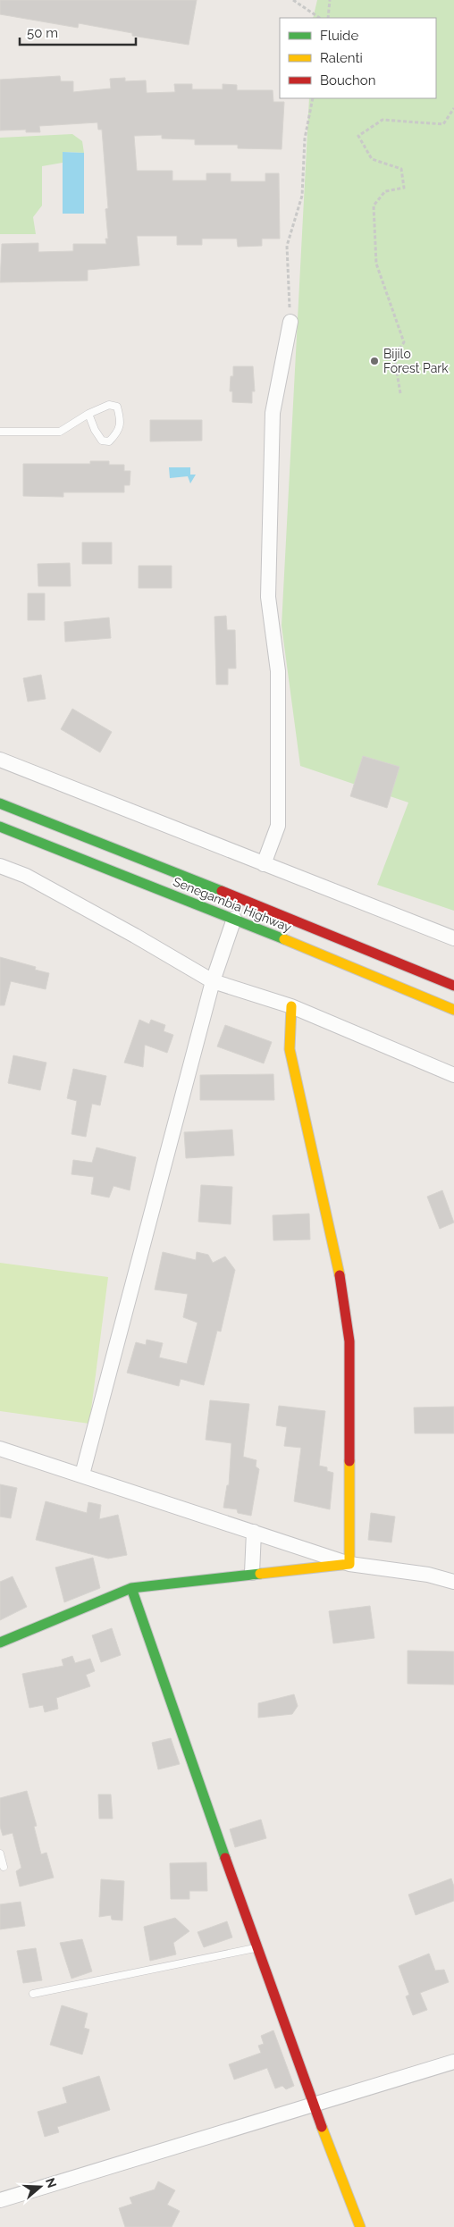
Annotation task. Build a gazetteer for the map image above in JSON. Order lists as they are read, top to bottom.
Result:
{
  "streets": {
    "street": ["Senegambia Highway"]
  },
  "places": ["Bijilo Forest Park"],
  "legend": ["Fluide", "Ralenti", "Bouchon"],
  "scale_bar": "50 m",
  "north": "right"
}
